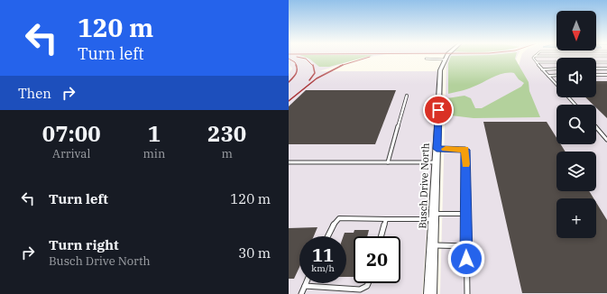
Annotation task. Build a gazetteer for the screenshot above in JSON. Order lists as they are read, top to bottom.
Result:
{
  "streets": {
    "street": ["Busch Drive North"]
  },
  "north": "bottom",
  "page": {
    "turn": ["120 m", "Turn left"],
    "map_buttons": "+",
    "then": "Then",
    "eta": [
      "07:00",
      "Arrival",
      "1",
      "min",
      "230",
      "m"
    ],
    "list": [
      {
        "name": "Turn left",
        "value": "120 m"
      },
      {
        "name": "Turn right",
        "note": "Busch Drive North",
        "value": "30 m"
      }
    ],
    "speed": "11 km/h",
    "limit": "20"
  }
}
